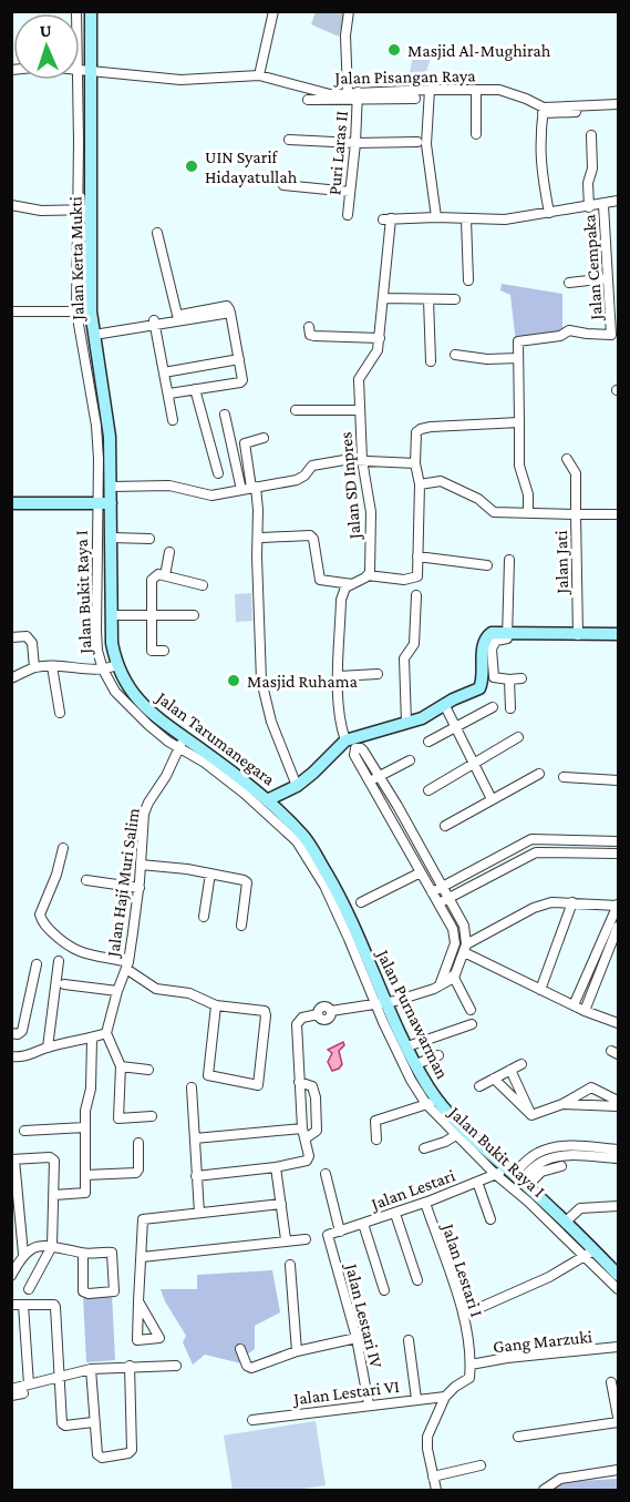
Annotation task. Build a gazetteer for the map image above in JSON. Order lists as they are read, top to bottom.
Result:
{
  "streets": {
    "street": [
      "Jalan Pisangan Raya",
      "Puri Laras II",
      "Jalan Kerta Mukti",
      "Jalan Cempaka",
      "Jalan SD Inpres",
      "Jalan Jati",
      "Jalan Bukit Raya I",
      "Jalan Tarumanegara",
      "Jalan Haji Muri Salim",
      "Jalan Purnawarman",
      "Jalan Lestari",
      "Jalan Lestari I",
      "Jalan Lestari IV",
      "Gang Marzuki",
      "Jalan Lestari VI"
    ]
  },
  "crossings": [
    ["Jalan Pisangan Raya", "Puri Laras II"],
    ["Jalan Pisangan Raya", "Jalan Kerta Mukti"],
    ["Jalan Pisangan Raya", "Jalan Bukit Raya I"],
    ["Jalan Kerta Mukti", "Jalan Bukit Raya I"],
    ["Jalan Kerta Mukti", "Jalan Tarumanegara"],
    ["Jalan Bukit Raya I", "Jalan Tarumanegara"],
    ["Jalan Bukit Raya I", "Jalan Purnawarman"],
    ["Jalan Bukit Raya I", "Jalan Lestari"],
    ["Jalan Tarumanegara", "Jalan Haji Muri Salim"],
    ["Jalan Tarumanegara", "Jalan Purnawarman"],
    ["Jalan Purnawarman", "Jalan Lestari"],
    ["Jalan Lestari", "Jalan Lestari I"],
    ["Jalan Lestari", "Jalan Lestari IV"],
    ["Jalan Lestari I", "Gang Marzuki"],
    ["Jalan Lestari IV", "Jalan Lestari VI"]
  ],
  "places": ["Masjid Al-Mughirah", "UIN Syarif Hidayatullah", "Masjid Ruhama"],
  "north": "top"
}
